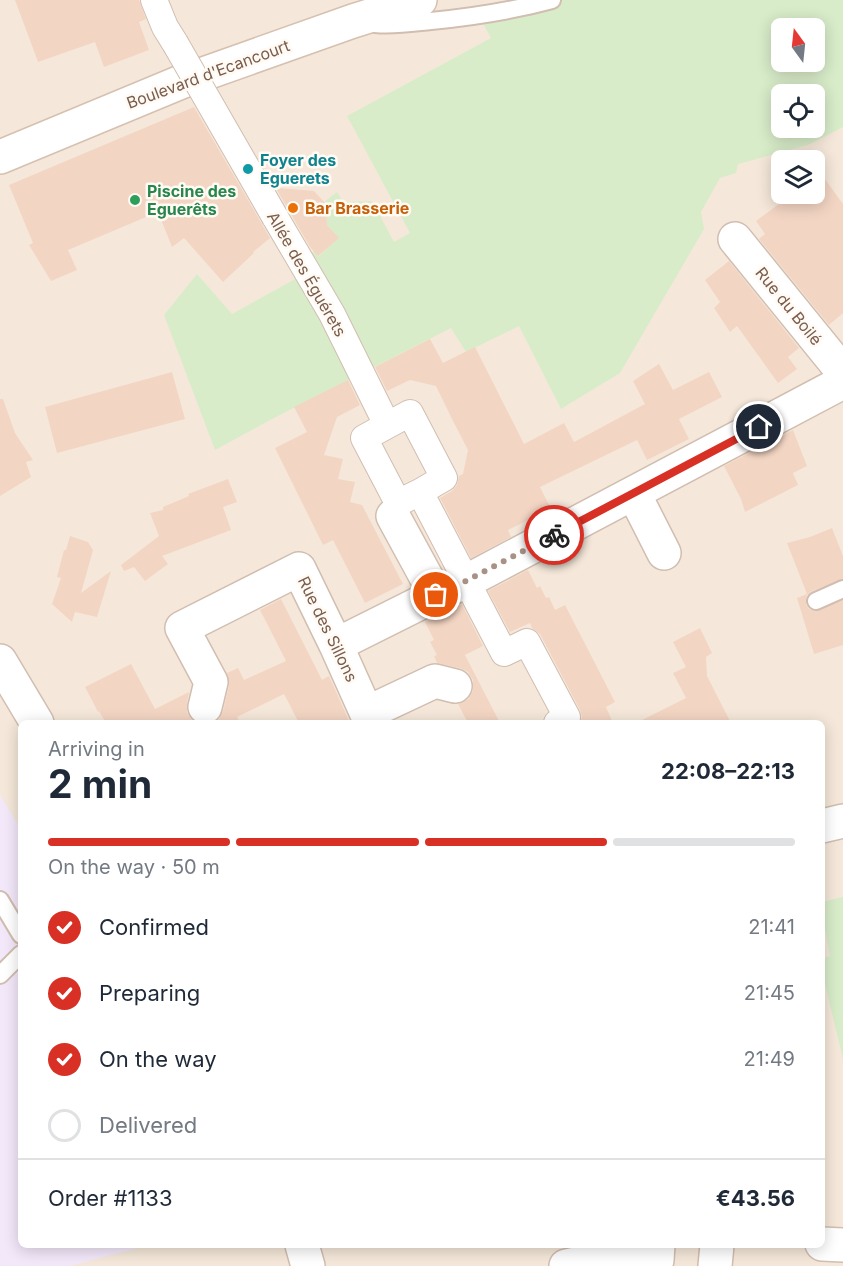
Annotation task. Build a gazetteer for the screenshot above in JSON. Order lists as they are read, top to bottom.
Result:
{
  "streets": {
    "street": [
      "Boulevard d'Ecancourt",
      "Allée des Éguérets",
      "Rue du Boilé",
      "Rue des Sillons"
    ]
  },
  "places": ["Foyer des Eguerets", "Piscine des Eguerêts", "Bar Brasserie"],
  "north": "top",
  "page": {
    "heading": ["2 min", "Arriving in", "22:08–22:13"],
    "panel": ["Order #1133", "€43.56"],
    "bar": "On the way · 50 m",
    "list": [
      ["Confirmed", "21:41"],
      ["Preparing", "21:45"],
      ["On the way", "21:49"],
      "Delivered"
    ]
  }
}
